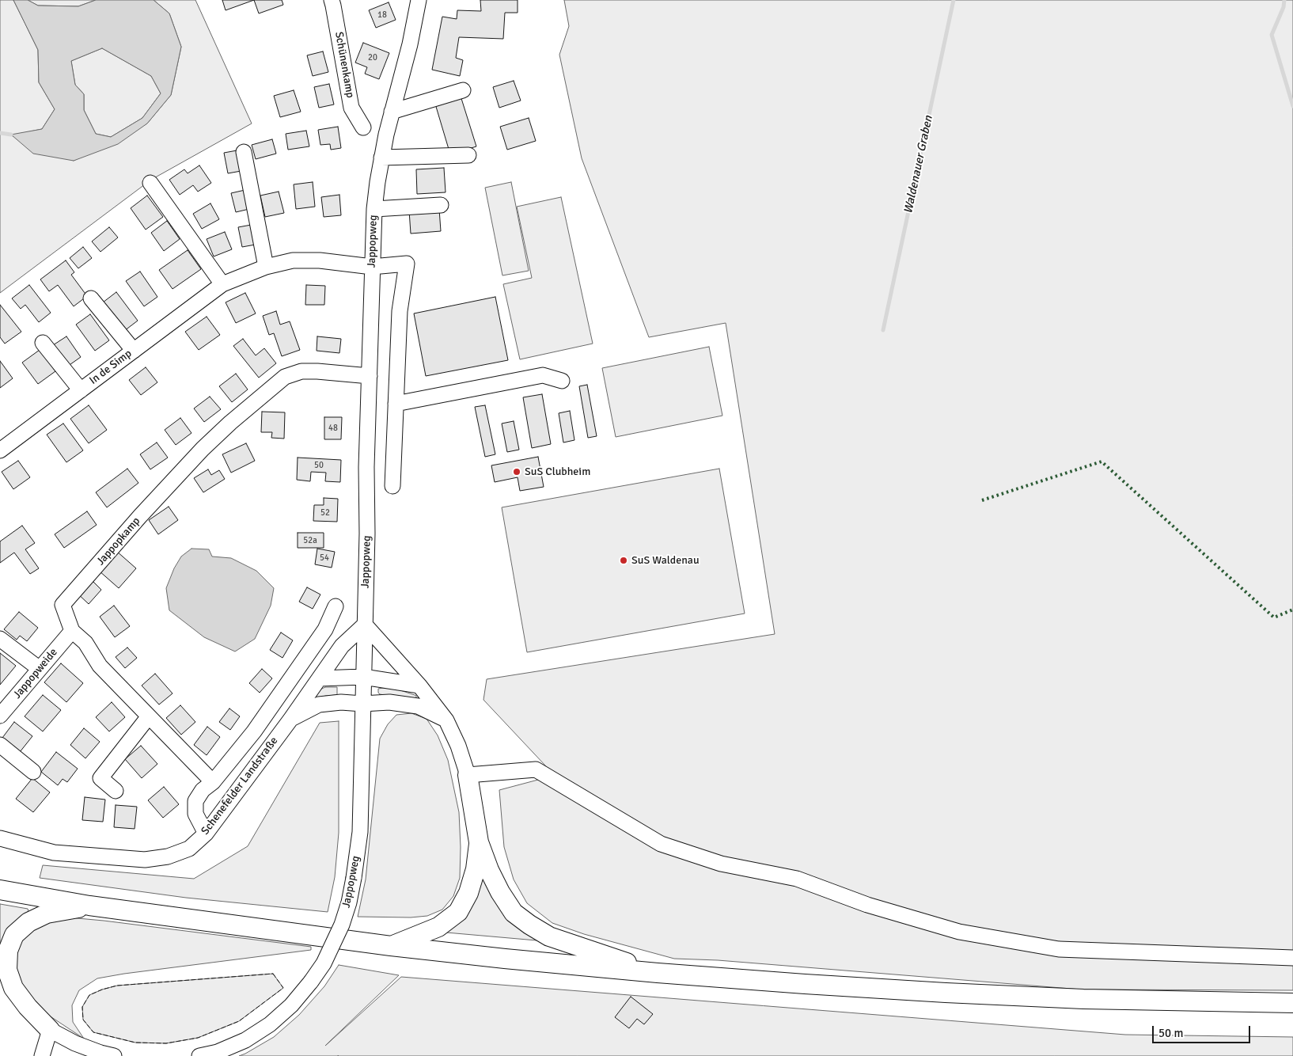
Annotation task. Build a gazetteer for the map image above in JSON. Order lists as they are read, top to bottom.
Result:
{
  "streets": {
    "street": [
      "Schünenkamp",
      "Jappopweg",
      "In de Simp",
      "Jappopkamp",
      "Jappopweide",
      "Schenefelder Landstraße"
    ]
  },
  "crossings": [
    ["Jappopweg", "In de Simp"],
    ["Jappopweg", "Jappopkamp"],
    ["Jappopweg", "Schenefelder Landstraße"],
    ["Jappopkamp", "Jappopweide"]
  ],
  "water": ["Waldenauer Graben"],
  "places": ["SuS Clubheim", "SuS Waldenau"],
  "house_numbers": [
    "18",
    "20",
    "48",
    "50",
    "52",
    "52a",
    "54"
  ],
  "scale_bar": "50 m"
}
